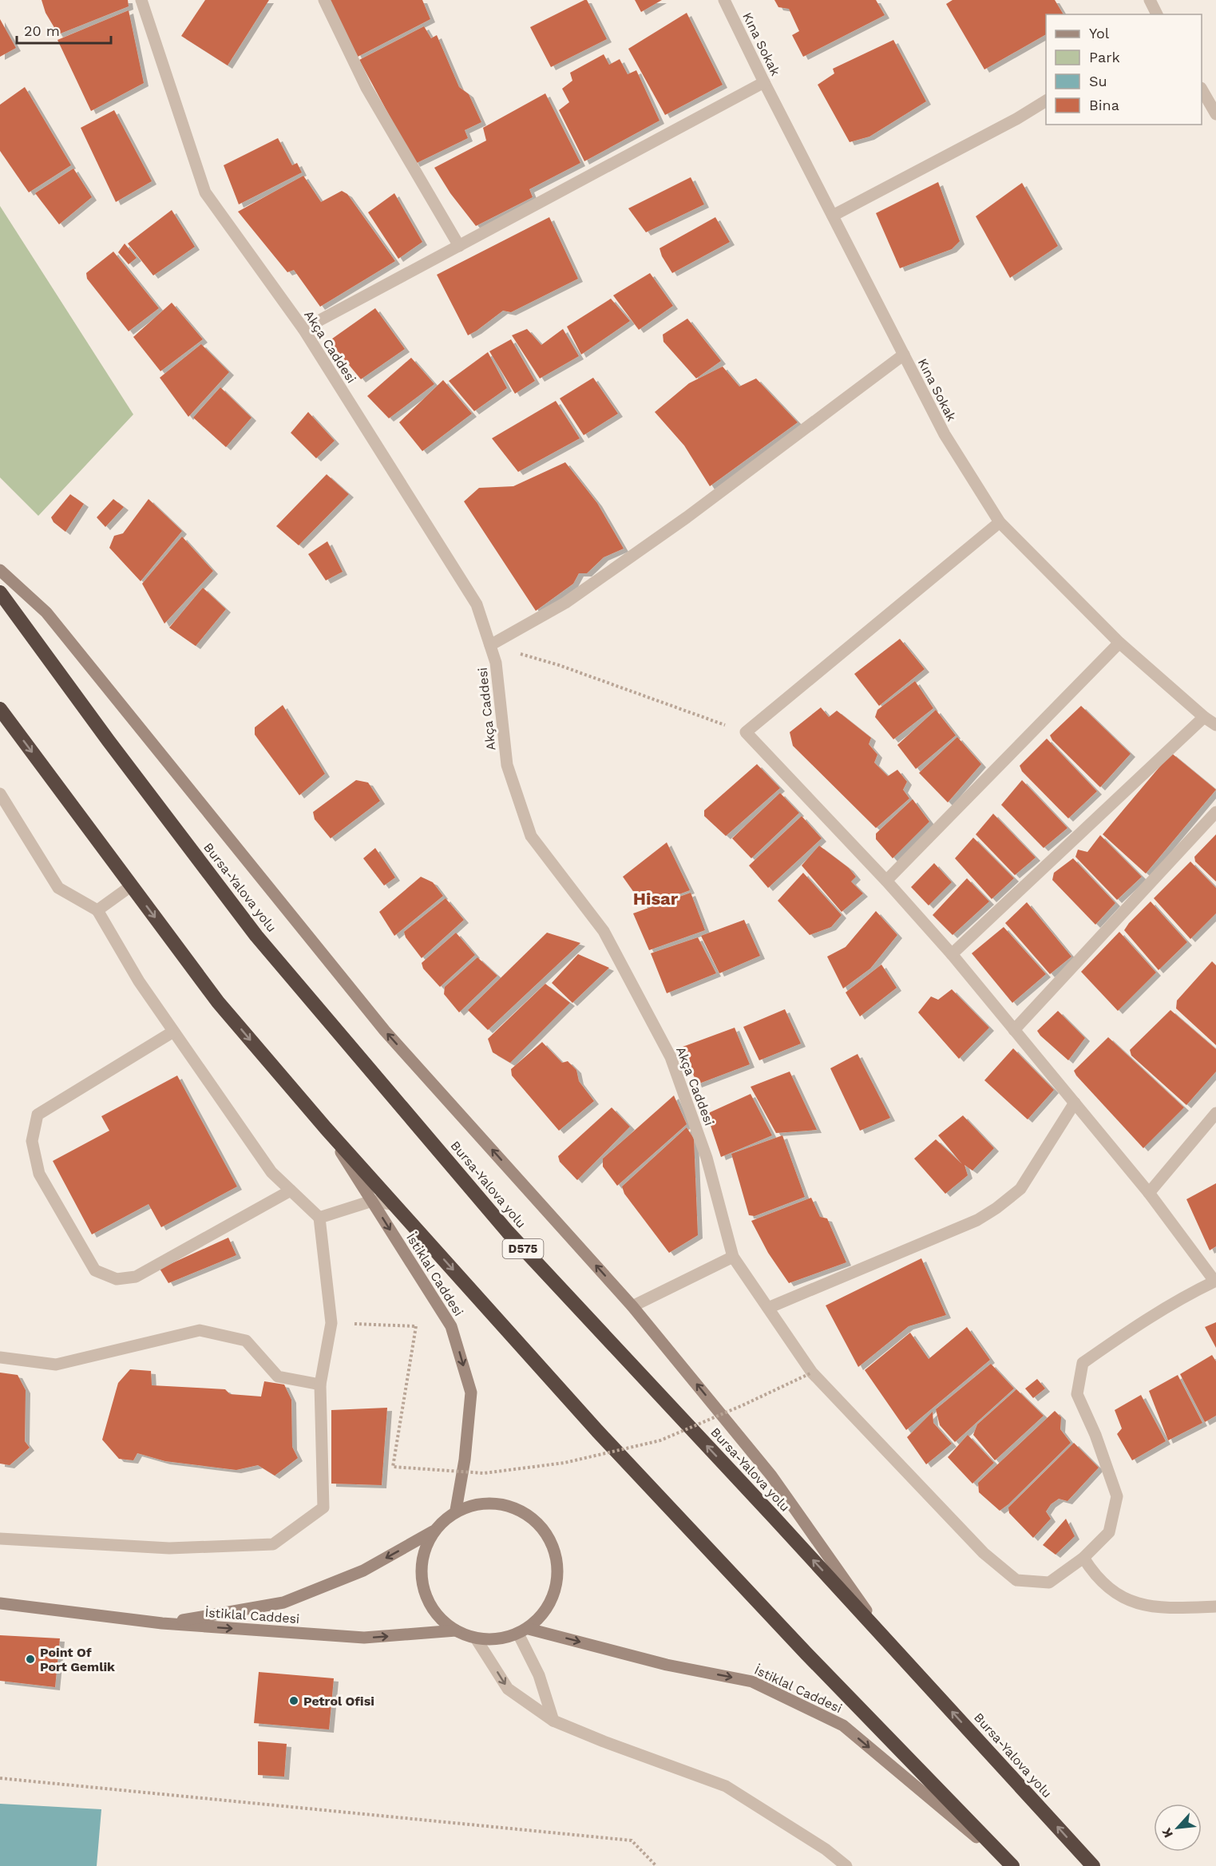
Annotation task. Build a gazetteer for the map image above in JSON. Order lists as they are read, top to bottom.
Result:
{
  "streets": {
    "highway": ["Bursa-Yalova yolu", "D575"],
    "main road": ["İstiklal Caddesi"],
    "street": ["Kına Sokak", "Akça Caddesi"]
  },
  "districts": ["Hisar"],
  "places": ["Point Of Port Gemlik", "Petrol Ofisi"],
  "legend": [
    "Yol",
    "Park",
    "Su",
    "Bina"
  ],
  "scale_bar": "20 m",
  "north": "bottom left"
}
